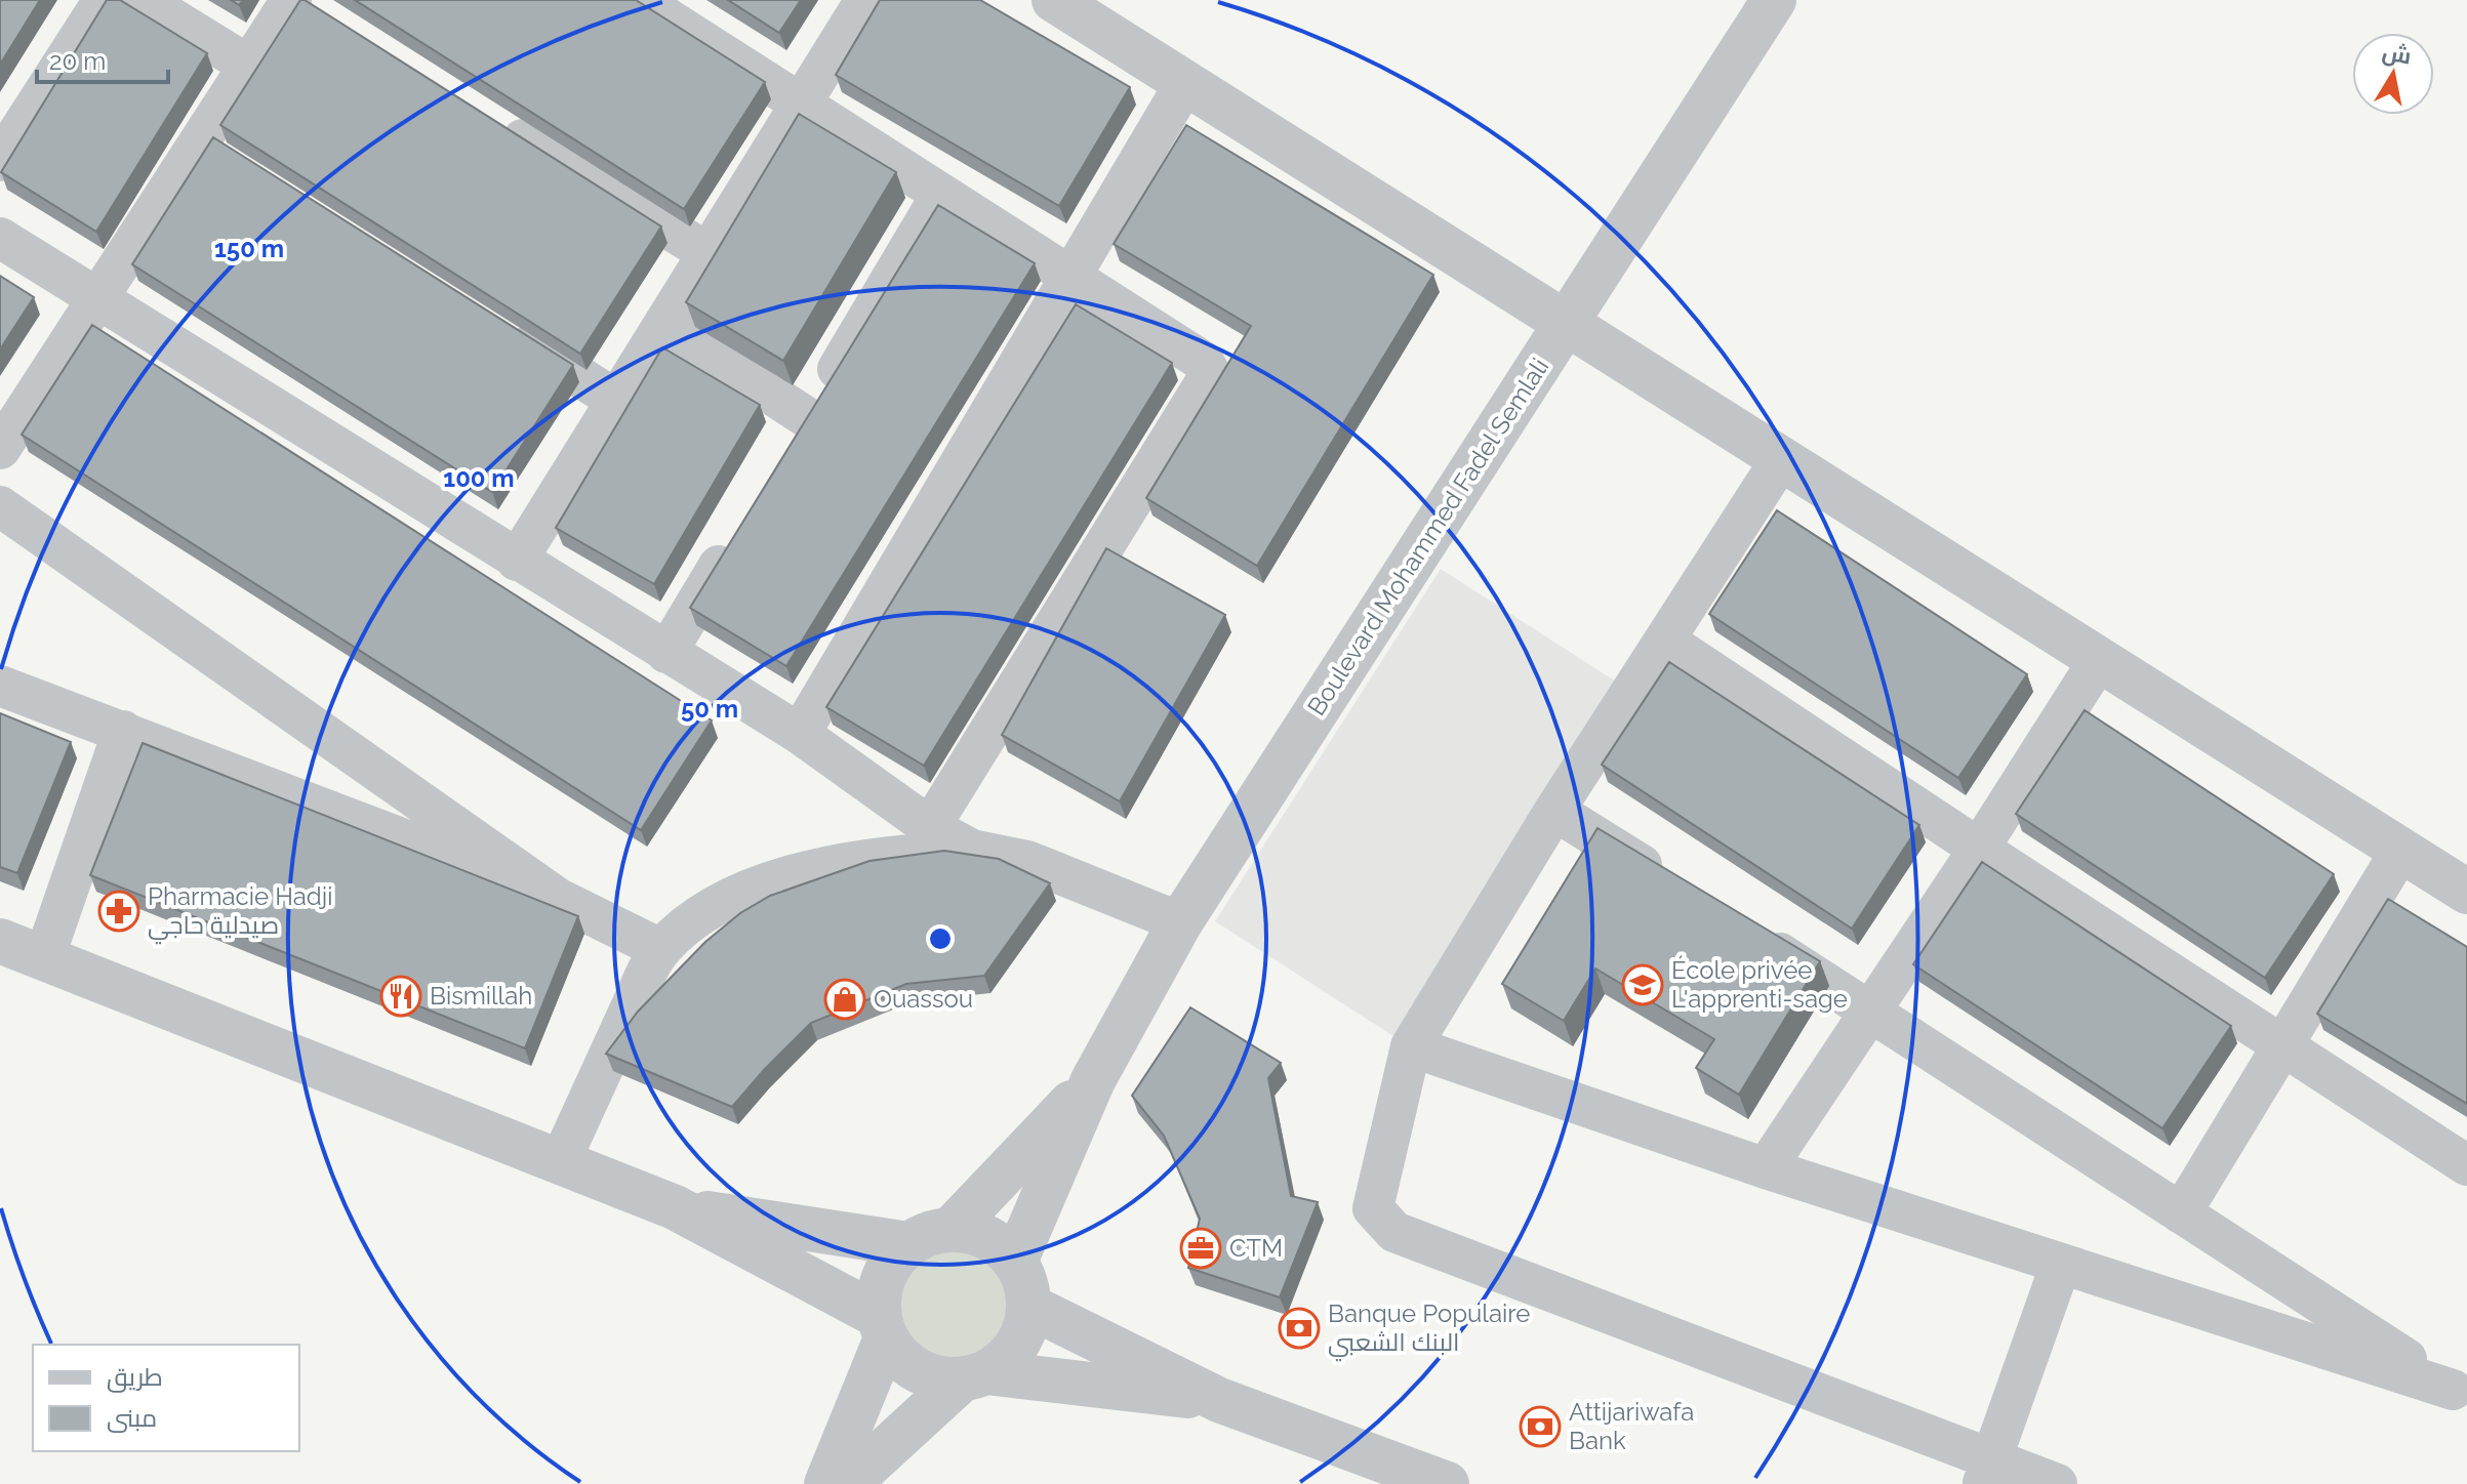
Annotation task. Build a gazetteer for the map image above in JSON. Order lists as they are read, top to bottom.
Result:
{
  "streets": {
    "street": ["Boulevard Mohammed Fadel Semlali"]
  },
  "places": {
    "pharmacy": ["Pharmacie Hadji صيدلية حاجي"],
    "school or university": ["École privée L'apprenti-sage"],
    "restaurant": ["Bismillah"],
    "shop": ["Ouassou"],
    "office": ["CTM"],
    "bank": ["Banque Populaire البنك الشعبي", "Attijariwafa Bank"]
  },
  "legend": ["طريق", "مبنى"],
  "scale_bar": "20 m",
  "north": "top",
  "rings": ["150 m", "100 m", "50 m"]
}
